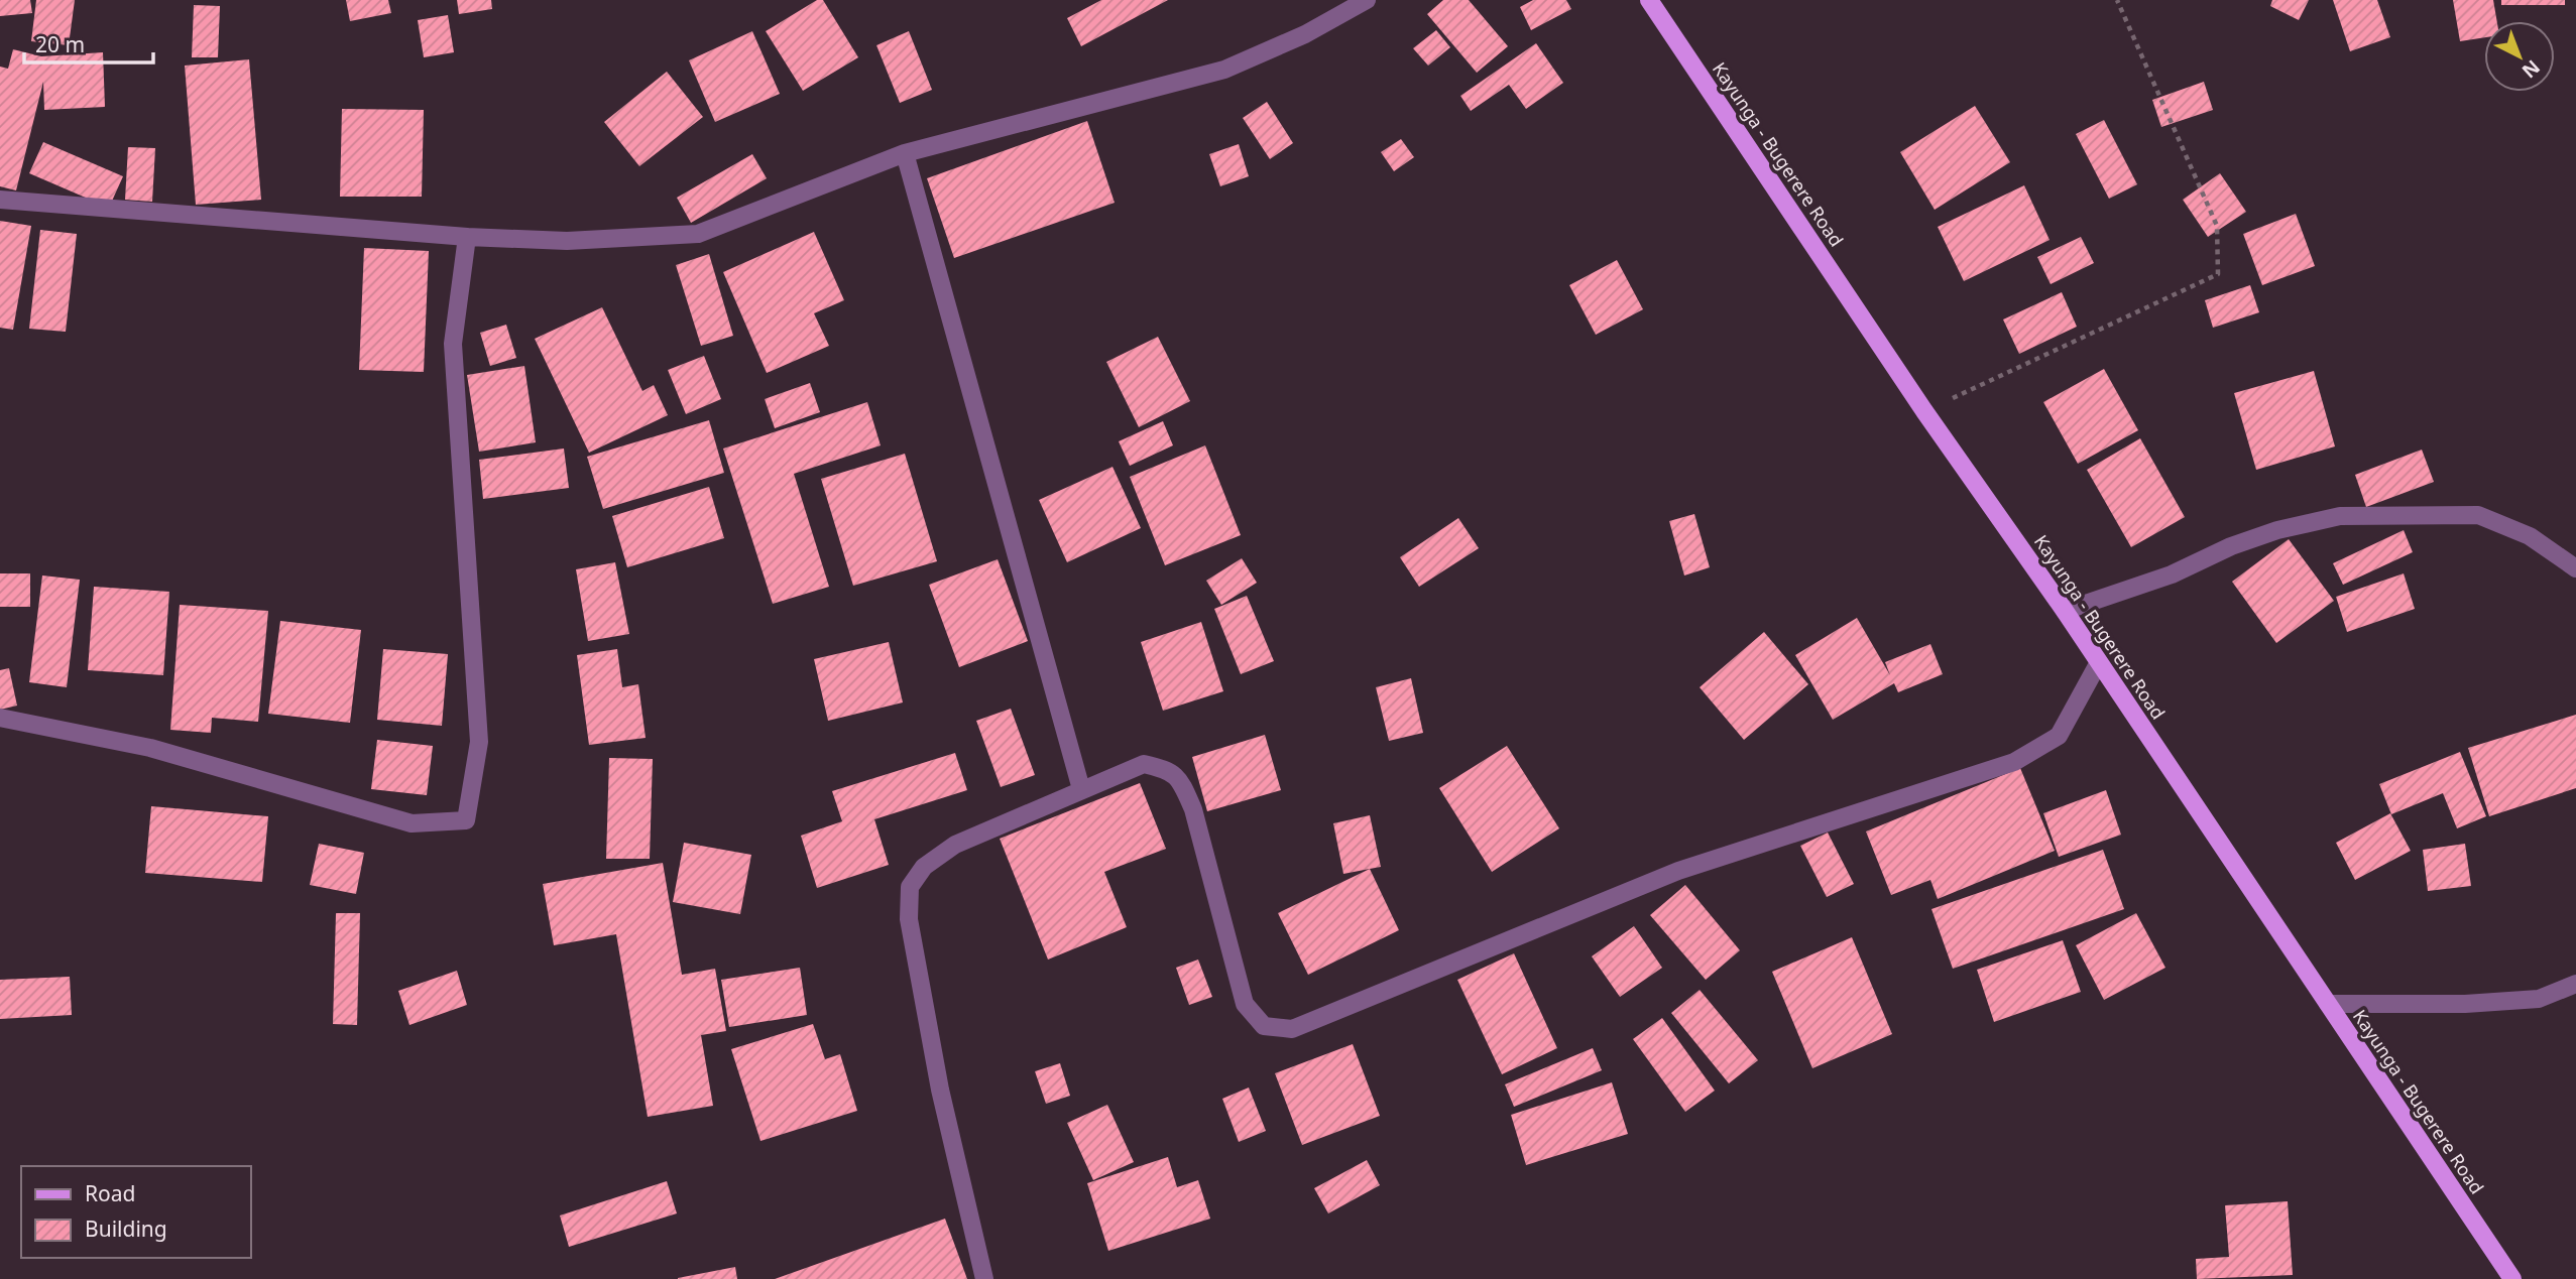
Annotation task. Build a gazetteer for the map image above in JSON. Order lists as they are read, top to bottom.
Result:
{
  "streets": {
    "main road": ["Kayunga - Bugerere Road"]
  },
  "legend": ["Road", "Building"],
  "scale_bar": "20 m",
  "north": "bottom right"
}
